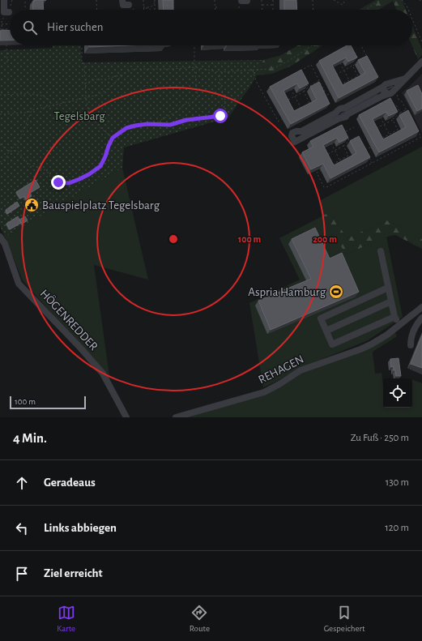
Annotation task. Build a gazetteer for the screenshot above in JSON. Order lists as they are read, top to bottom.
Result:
{
  "streets": {
    "street": ["HÖGENREDDER", "REHAGEN"]
  },
  "parks": ["Tegelsbarg"],
  "places": {
    "public building": ["Bauspielplatz Tegelsbarg"],
    "sports": ["Aspria Hamburg"]
  },
  "scale_bar": "100 m",
  "page": {
    "search": "Hier suchen",
    "scale": "100 m",
    "heading": ["4 Min.", "Zu Fuß · 250 m"],
    "list": [
      ["Geradeaus", "130 m"],
      ["Links abbiegen", "120 m"],
      "Ziel erreicht"
    ],
    "nav": ["Karte", "Route", "Gespeichert"]
  },
  "rings": ["100 m", "200 m"]
}
